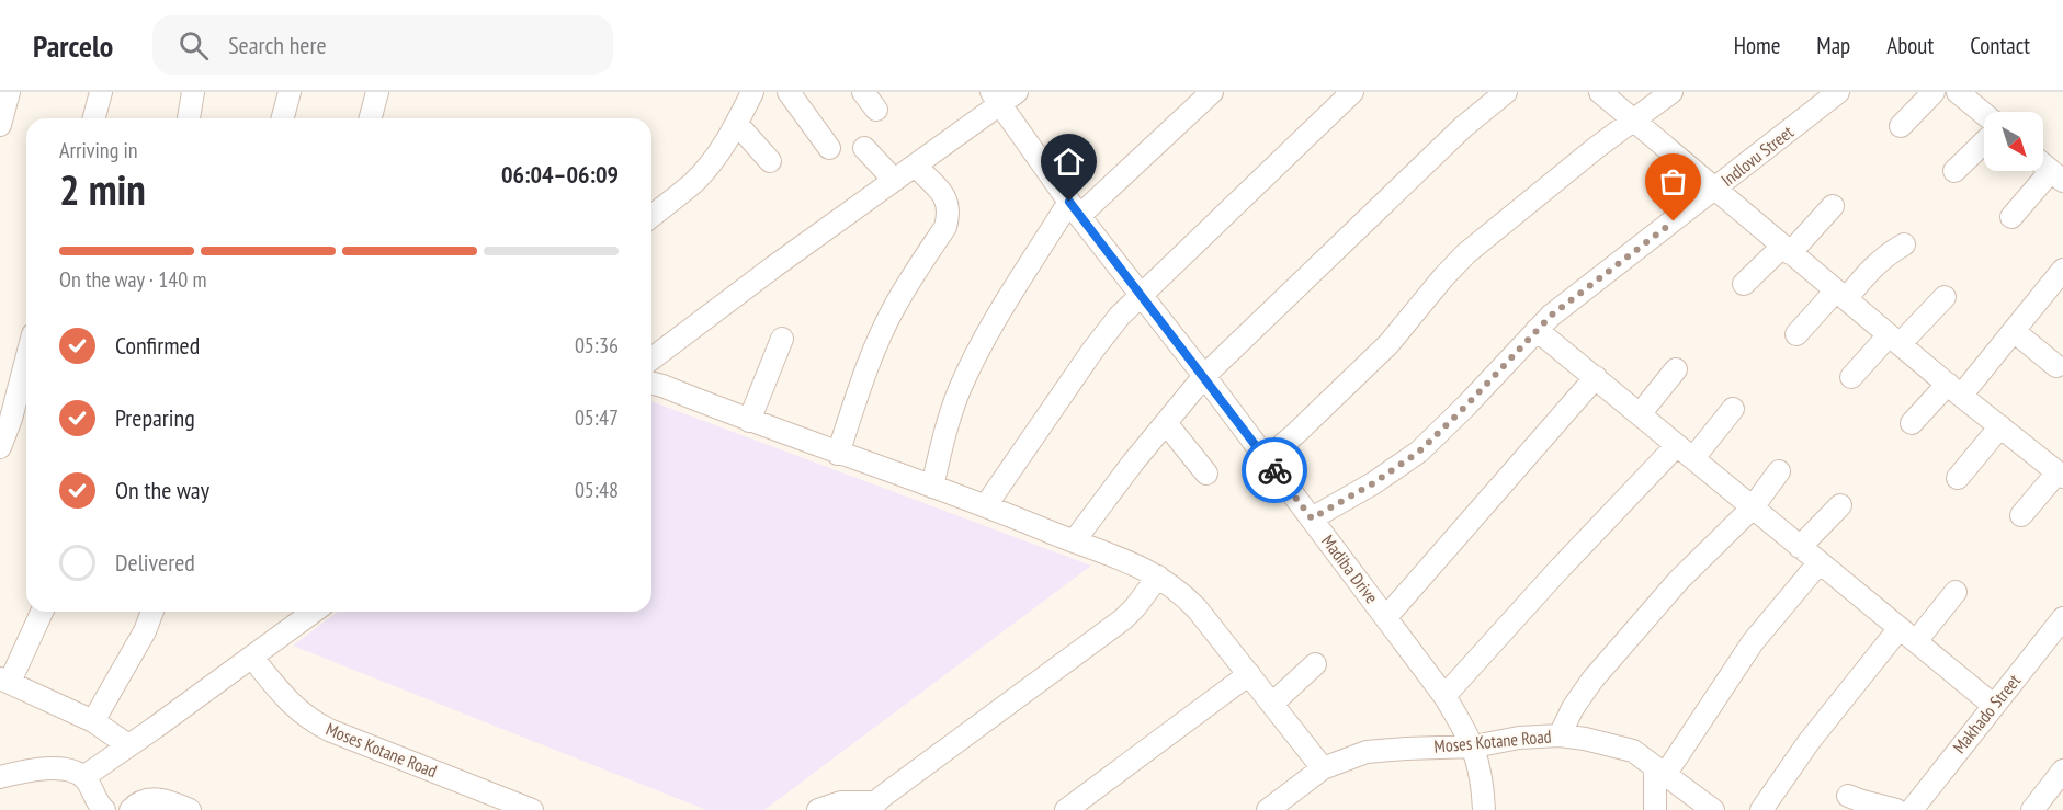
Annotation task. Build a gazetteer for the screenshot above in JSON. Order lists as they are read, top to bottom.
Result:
{
  "streets": {
    "street": [
      "Indlovu Street",
      "Madiba Drive",
      "Makhado Street",
      "Moses Kotane Road"
    ]
  },
  "crossings": [
    ["Indlovu Street", "Madiba Drive"],
    ["Madiba Drive", "Moses Kotane Road"]
  ],
  "north": "bottom right",
  "page": {
    "header": "Parcelo",
    "search": "Search here",
    "nav": [
      "Home",
      "Map",
      "About",
      "Contact"
    ],
    "heading": ["2 min", "Arriving in", "06:04–06:09"],
    "bar": "On the way · 140 m",
    "list": [
      ["Confirmed", "05:36"],
      ["Preparing", "05:47"],
      ["On the way", "05:48"],
      "Delivered"
    ]
  }
}
